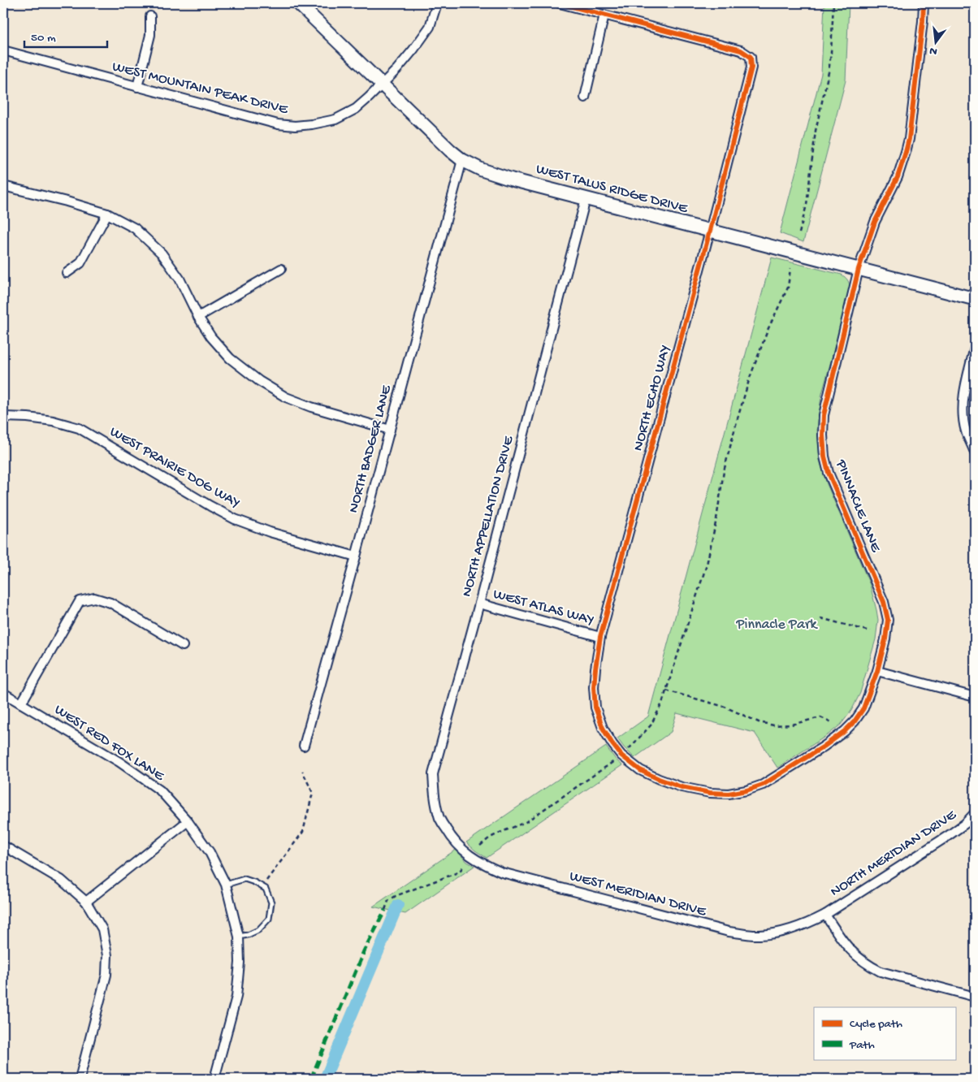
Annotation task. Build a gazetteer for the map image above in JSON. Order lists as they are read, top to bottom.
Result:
{
  "streets": {
    "street": [
      "WEST MOUNTAIN PEAK DRIVE",
      "WEST TALUS RIDGE DRIVE",
      "NORTH ECHO WAY",
      "NORTH BADGER LANE",
      "WEST PRAIRIE DOG WAY",
      "PINNACLE LANE",
      "NORTH APPELLATION DRIVE",
      "WEST ATLAS WAY",
      "WEST RED FOX LANE",
      "NORTH MERIDIAN DRIVE",
      "WEST MERIDIAN DRIVE"
    ]
  },
  "crossings": [
    ["WEST MOUNTAIN PEAK DRIVE", "WEST TALUS RIDGE DRIVE"],
    ["WEST TALUS RIDGE DRIVE", "NORTH ECHO WAY"],
    ["WEST TALUS RIDGE DRIVE", "NORTH BADGER LANE"],
    ["WEST TALUS RIDGE DRIVE", "PINNACLE LANE"],
    ["WEST TALUS RIDGE DRIVE", "NORTH APPELLATION DRIVE"],
    ["NORTH ECHO WAY", "PINNACLE LANE"],
    ["NORTH ECHO WAY", "WEST ATLAS WAY"],
    ["NORTH BADGER LANE", "WEST PRAIRIE DOG WAY"],
    ["NORTH APPELLATION DRIVE", "WEST ATLAS WAY"],
    ["NORTH APPELLATION DRIVE", "WEST MERIDIAN DRIVE"],
    ["NORTH MERIDIAN DRIVE", "WEST MERIDIAN DRIVE"]
  ],
  "parks": ["Pinnacle Park"],
  "legend": ["Cycle path", "Path"],
  "scale_bar": "50 m",
  "north": "bottom"
}
